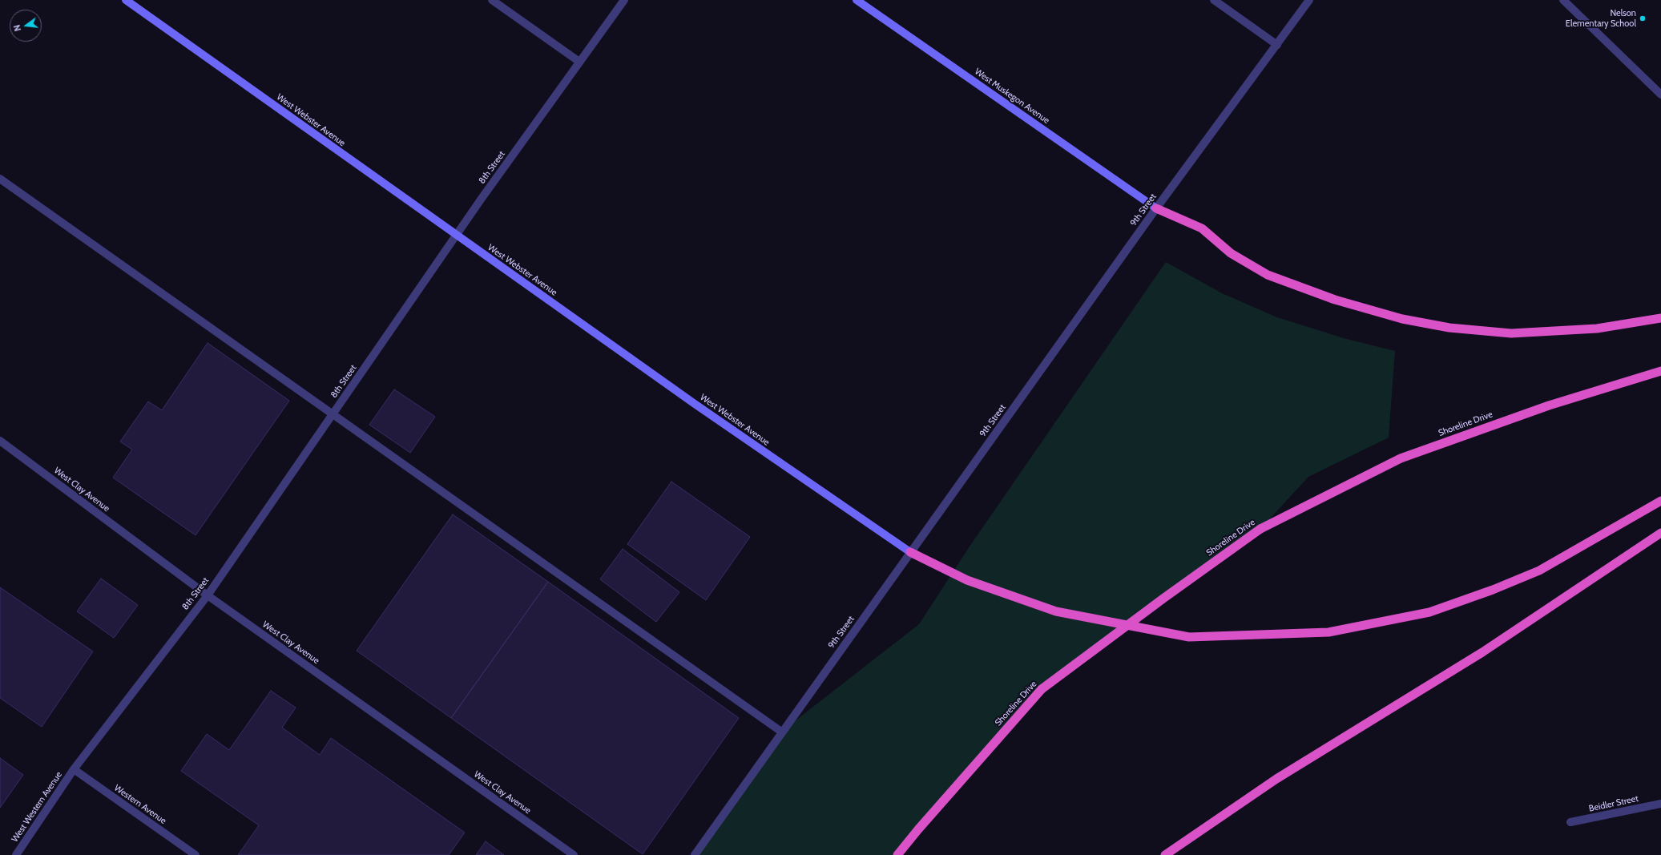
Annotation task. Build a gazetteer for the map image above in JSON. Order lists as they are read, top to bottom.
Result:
{
  "streets": {
    "highway": ["Shoreline Drive"],
    "main road": ["West Muskegon Avenue", "West Webster Avenue"],
    "street": [
      "8th Street",
      "9th Street",
      "West Clay Avenue",
      "Beidler Street",
      "Western Avenue",
      "West Western Avenue"
    ]
  },
  "crossings": [
    ["West Muskegon Avenue", "9th Street"],
    ["West Webster Avenue", "8th Street"],
    ["West Webster Avenue", "9th Street"],
    ["8th Street", "West Clay Avenue"],
    ["8th Street", "Western Avenue"],
    ["8th Street", "West Western Avenue"],
    ["Western Avenue", "West Western Avenue"]
  ],
  "places": ["Nelson Elementary School"],
  "north": "left"
}
